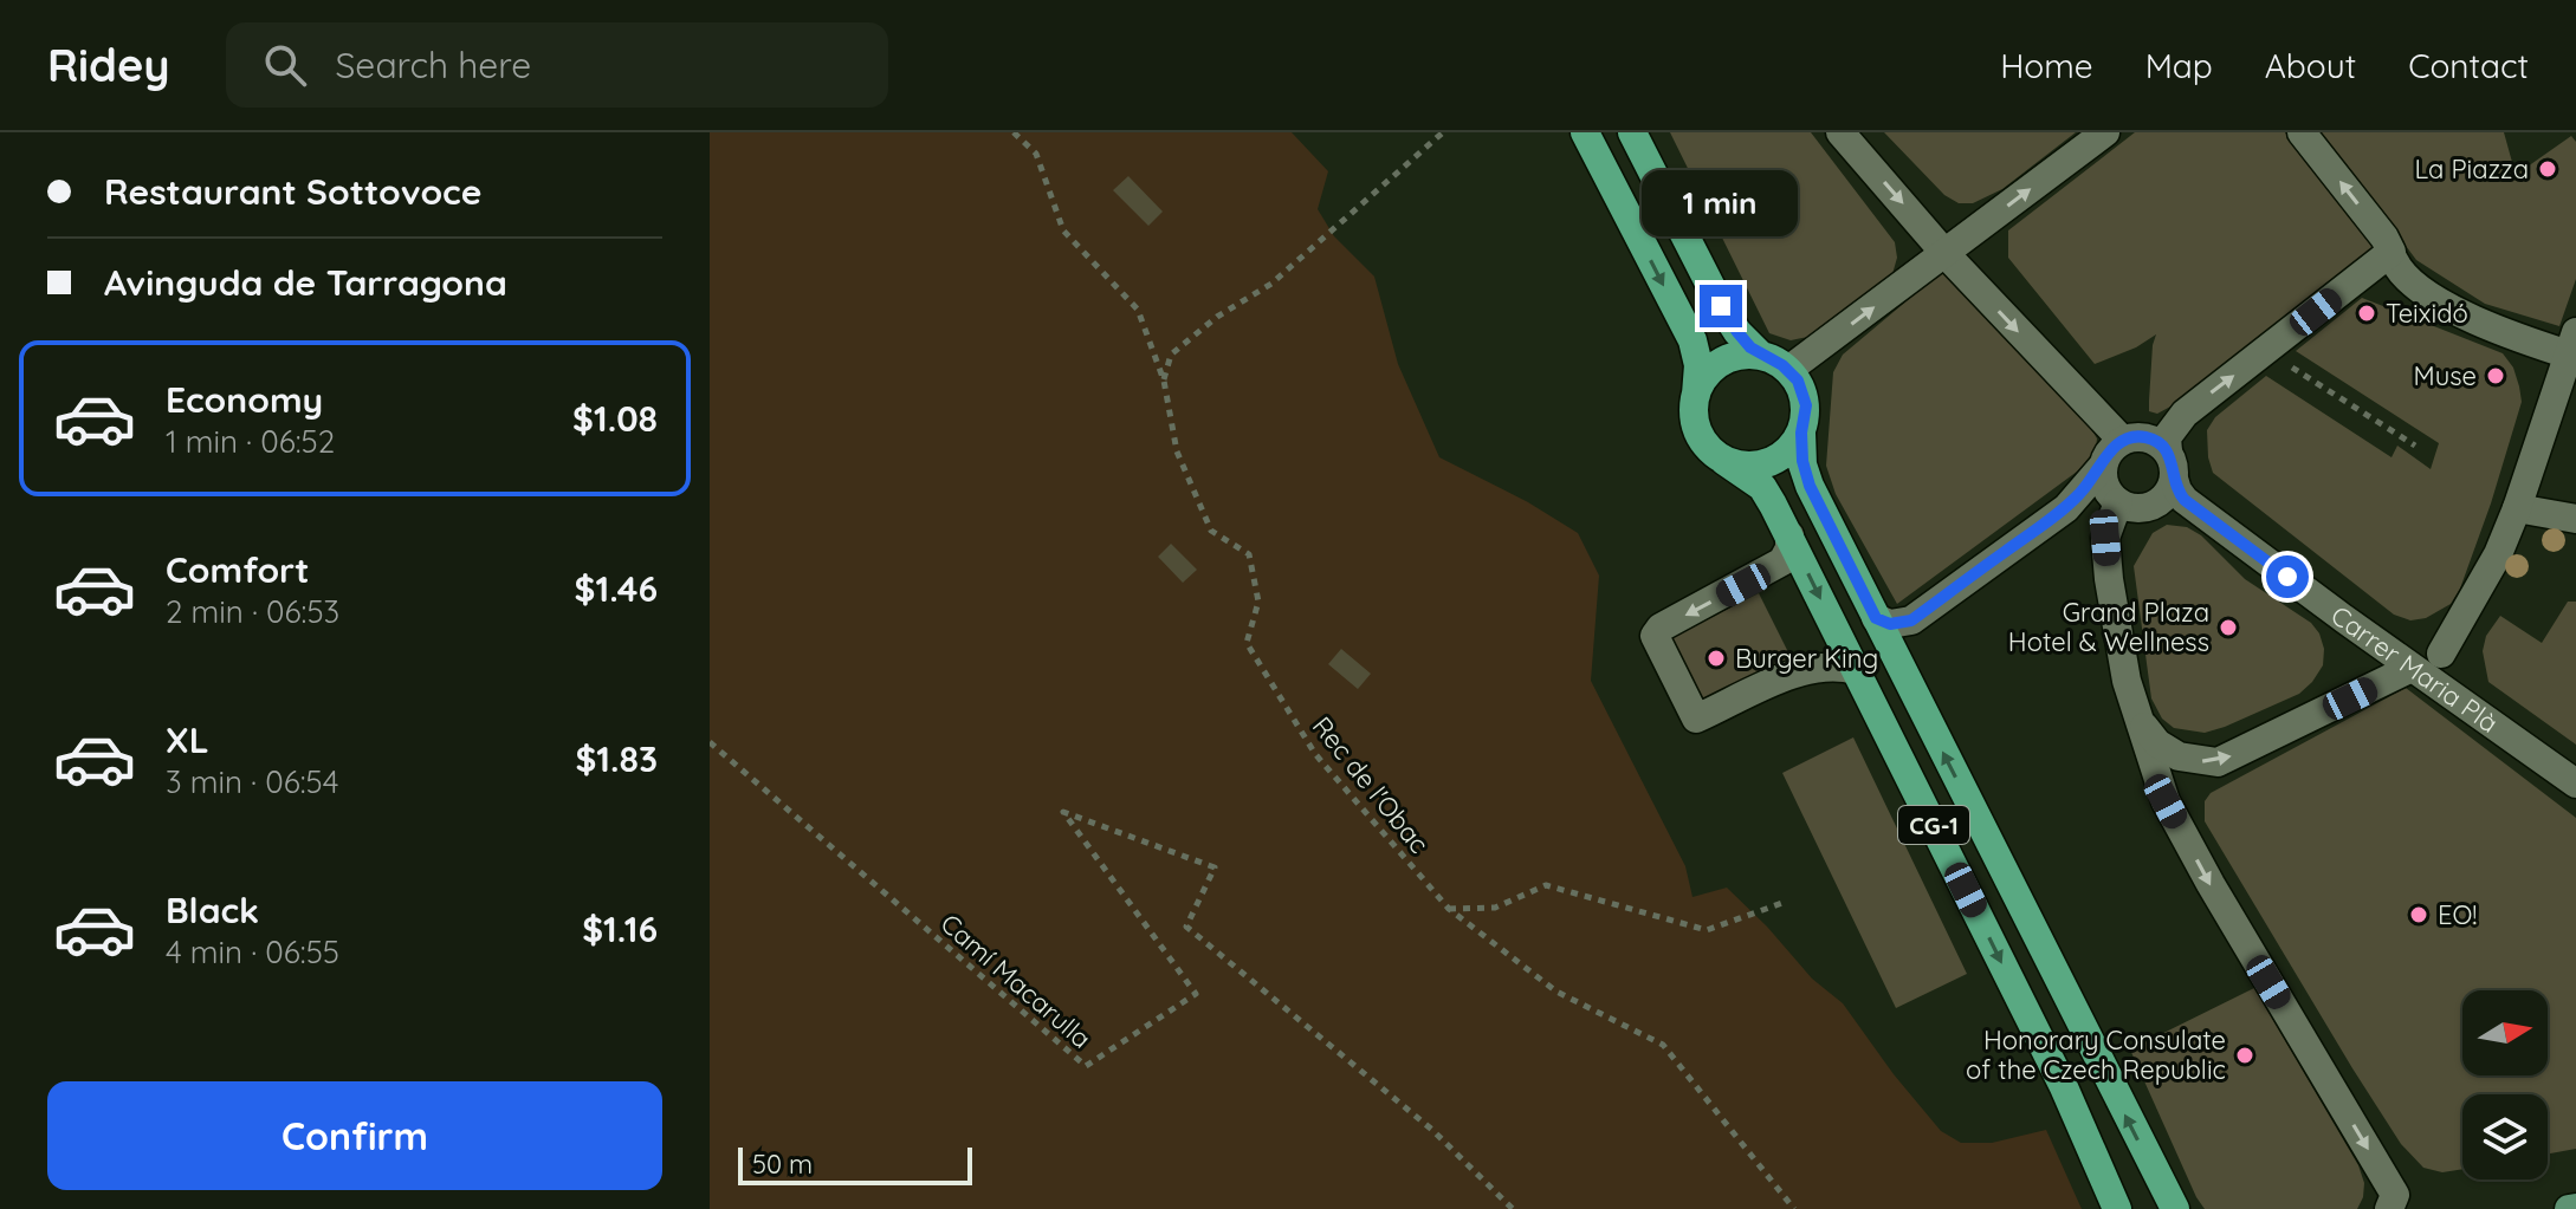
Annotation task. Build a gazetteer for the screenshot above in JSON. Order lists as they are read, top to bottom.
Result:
{
  "streets": {
    "highway": ["CG-1"],
    "street": ["Carrer Maria Plà"],
    "path": ["Rec de l'Obac", "Camí Macarulla"]
  },
  "places": [
    "La Piazza",
    "Teixidó",
    "Muse",
    "Grand Plaza Hotel & Wellness",
    "Burger King",
    "EO!",
    "Honorary Consulate of the Czech Republic"
  ],
  "scale_bar": "50 m",
  "north": "right",
  "page": {
    "header": "Ridey",
    "search": "Search here",
    "nav": [
      "Home",
      "Map",
      "About",
      "Contact"
    ],
    "banner": ["Restaurant Sottovoce", "Avinguda de Tarragona"],
    "bubble": "1 min",
    "list": [
      {
        "name": "Economy",
        "note": "1 min · 06:52",
        "value": "$1.08"
      },
      {
        "name": "Comfort",
        "note": "2 min · 06:53",
        "value": "$1.46"
      },
      {
        "name": "XL",
        "note": "3 min · 06:54",
        "value": "$1.83"
      },
      {
        "name": "Black",
        "note": "4 min · 06:55",
        "value": "$1.16"
      }
    ],
    "buttons": "Confirm",
    "scale": "50 m"
  }
}
